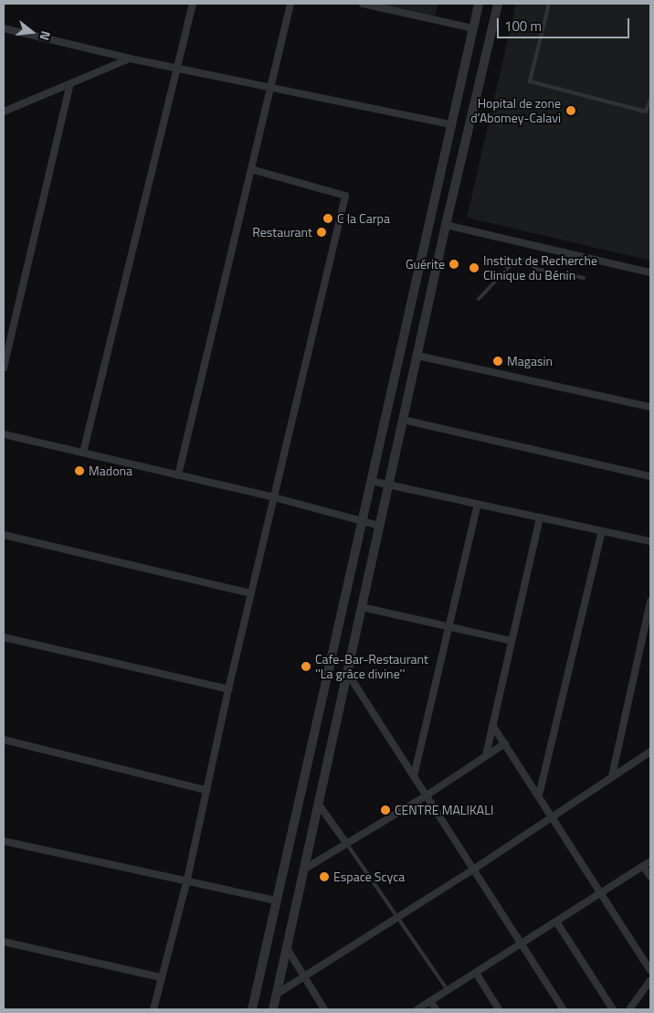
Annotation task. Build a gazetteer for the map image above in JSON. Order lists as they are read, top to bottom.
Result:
{
  "places": [
    "Hopital de zone d’Abomey-Calavi",
    "C la Carpa",
    "Restaurant",
    "Guérite",
    "Institut de Recherche Clinique du Bénin",
    "Magasin",
    "Madona",
    "Cafe-Bar-Restaurant ''La grâce divine''",
    "CENTRE MALIKALI",
    "Espace Scyca"
  ],
  "scale_bar": "100 m",
  "north": "right"
}
